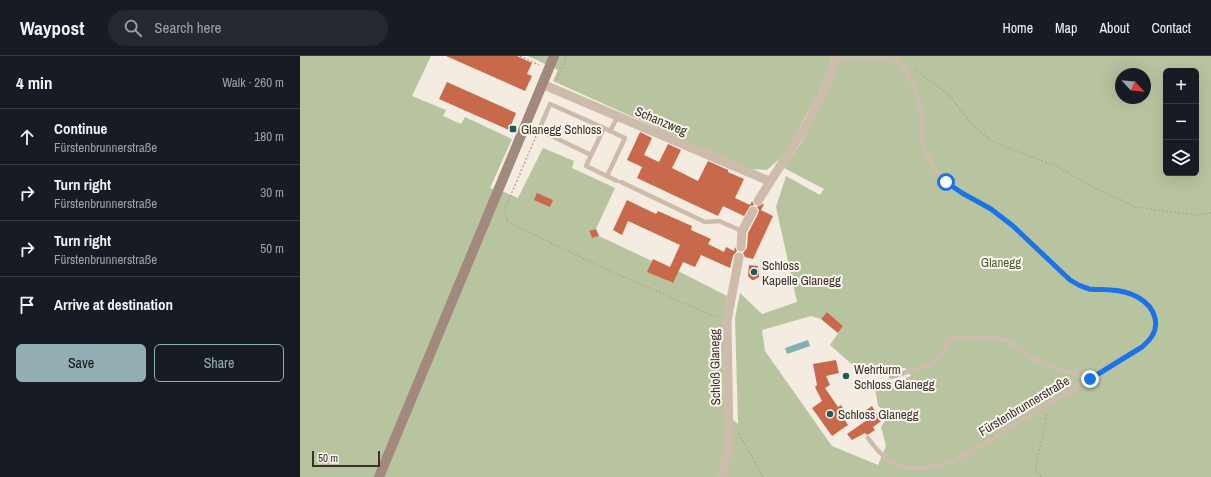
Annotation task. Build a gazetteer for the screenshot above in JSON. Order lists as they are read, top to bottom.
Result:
{
  "streets": {
    "street": ["Schanzweg", "Schloß Glanegg"],
    "lane": ["Fürstenbrunnerstraße"]
  },
  "parks": ["Glanegg"],
  "places": {
    "transit": ["Glanegg Schloss"],
    "other": ["Schloss Kapelle Glanegg", "Wehrturm Schloss Glanegg", "Schloss Glanegg"]
  },
  "scale_bar": "50 m",
  "north": "bottom right",
  "page": {
    "header": "Waypost",
    "search": "Search here",
    "nav": [
      "Home",
      "Map",
      "About",
      "Contact"
    ],
    "heading": ["4 min", "Walk · 260 m"],
    "map_buttons": ["+", "−"],
    "list": [
      ["Continue", "Fürstenbrunnerstraße", "180 m"],
      ["Turn right", "Fürstenbrunnerstraße", "30 m"],
      ["Turn right", "Fürstenbrunnerstraße", "50 m"],
      "Arrive at destination"
    ],
    "buttons": ["Save", "Share"],
    "scale": "50 m"
  }
}
